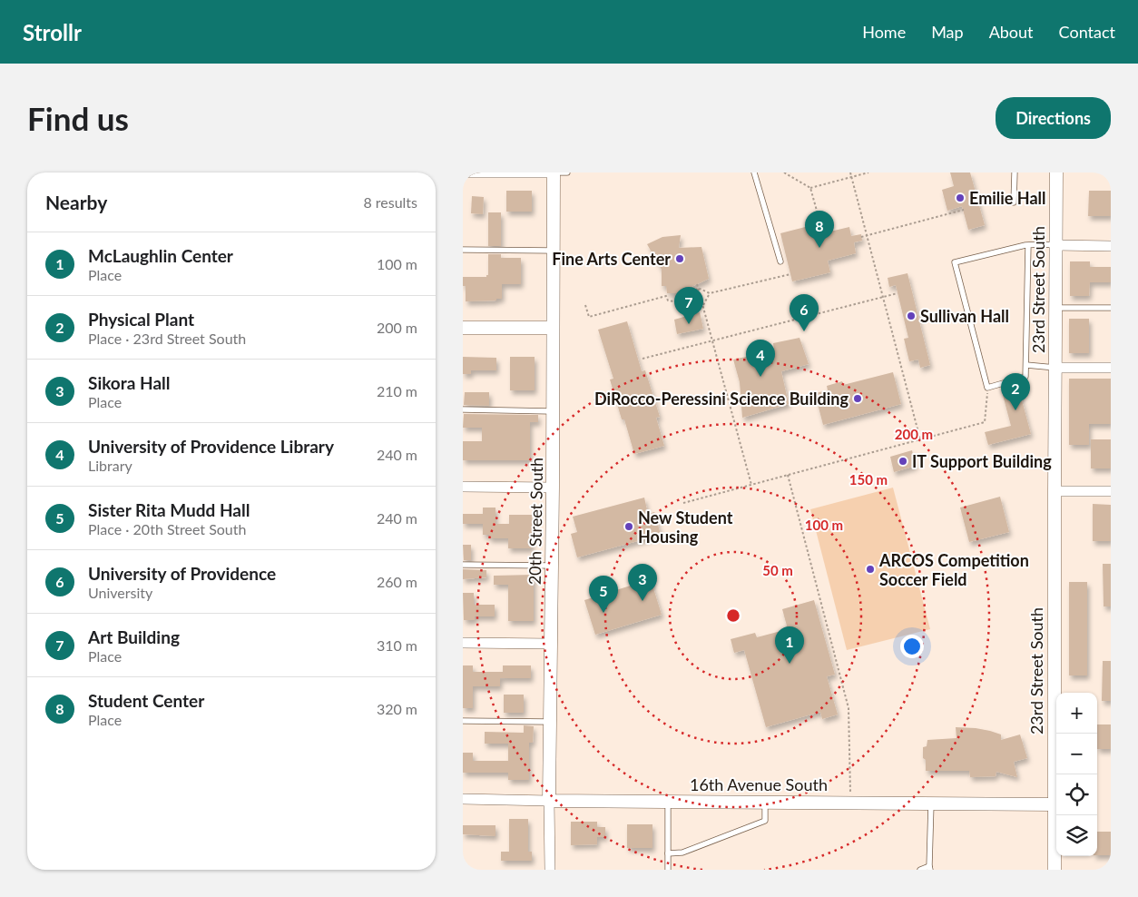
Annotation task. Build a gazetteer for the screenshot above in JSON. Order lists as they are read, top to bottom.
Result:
{
  "streets": {
    "street": ["23rd Street South", "20th Street South", "16th Avenue South"]
  },
  "crossings": [
    ["23rd Street South", "16th Avenue South"],
    ["20th Street South", "16th Avenue South"]
  ],
  "places": [
    "Emilie Hall",
    "Fine Arts Center",
    "Sullivan Hall",
    "DiRocco-Peressini Science Building",
    "IT Support Building",
    "New Student Housing",
    "ARCOS Competition Soccer Field"
  ],
  "page": {
    "header": "Strollr",
    "nav": [
      "Home",
      "Map",
      "About",
      "Contact"
    ],
    "buttons": "Directions",
    "title": "Find us",
    "heading": ["Nearby", "8 results"],
    "pins": [
      "8",
      "7",
      "6",
      "4",
      "2",
      "3",
      "5",
      "1"
    ],
    "list": [
      {
        "mark": "1",
        "name": "McLaughlin Center",
        "note": "Place",
        "value": "100 m"
      },
      {
        "mark": "2",
        "name": "Physical Plant",
        "note": "Place · 23rd Street South",
        "value": "200 m"
      },
      {
        "mark": "3",
        "name": "Sikora Hall",
        "note": "Place",
        "value": "210 m"
      },
      {
        "mark": "4",
        "name": "University of Providence Library",
        "note": "Library",
        "value": "240 m"
      },
      {
        "mark": "5",
        "name": "Sister Rita Mudd Hall",
        "note": "Place · 20th Street South",
        "value": "240 m"
      },
      {
        "mark": "6",
        "name": "University of Providence",
        "note": "University",
        "value": "260 m"
      },
      {
        "mark": "7",
        "name": "Art Building",
        "note": "Place",
        "value": "310 m"
      },
      {
        "mark": "8",
        "name": "Student Center",
        "note": "Place",
        "value": "320 m"
      }
    ],
    "map_buttons": ["+", "−"]
  },
  "rings": [
    "200 m",
    "150 m",
    "100 m",
    "50 m"
  ]
}
